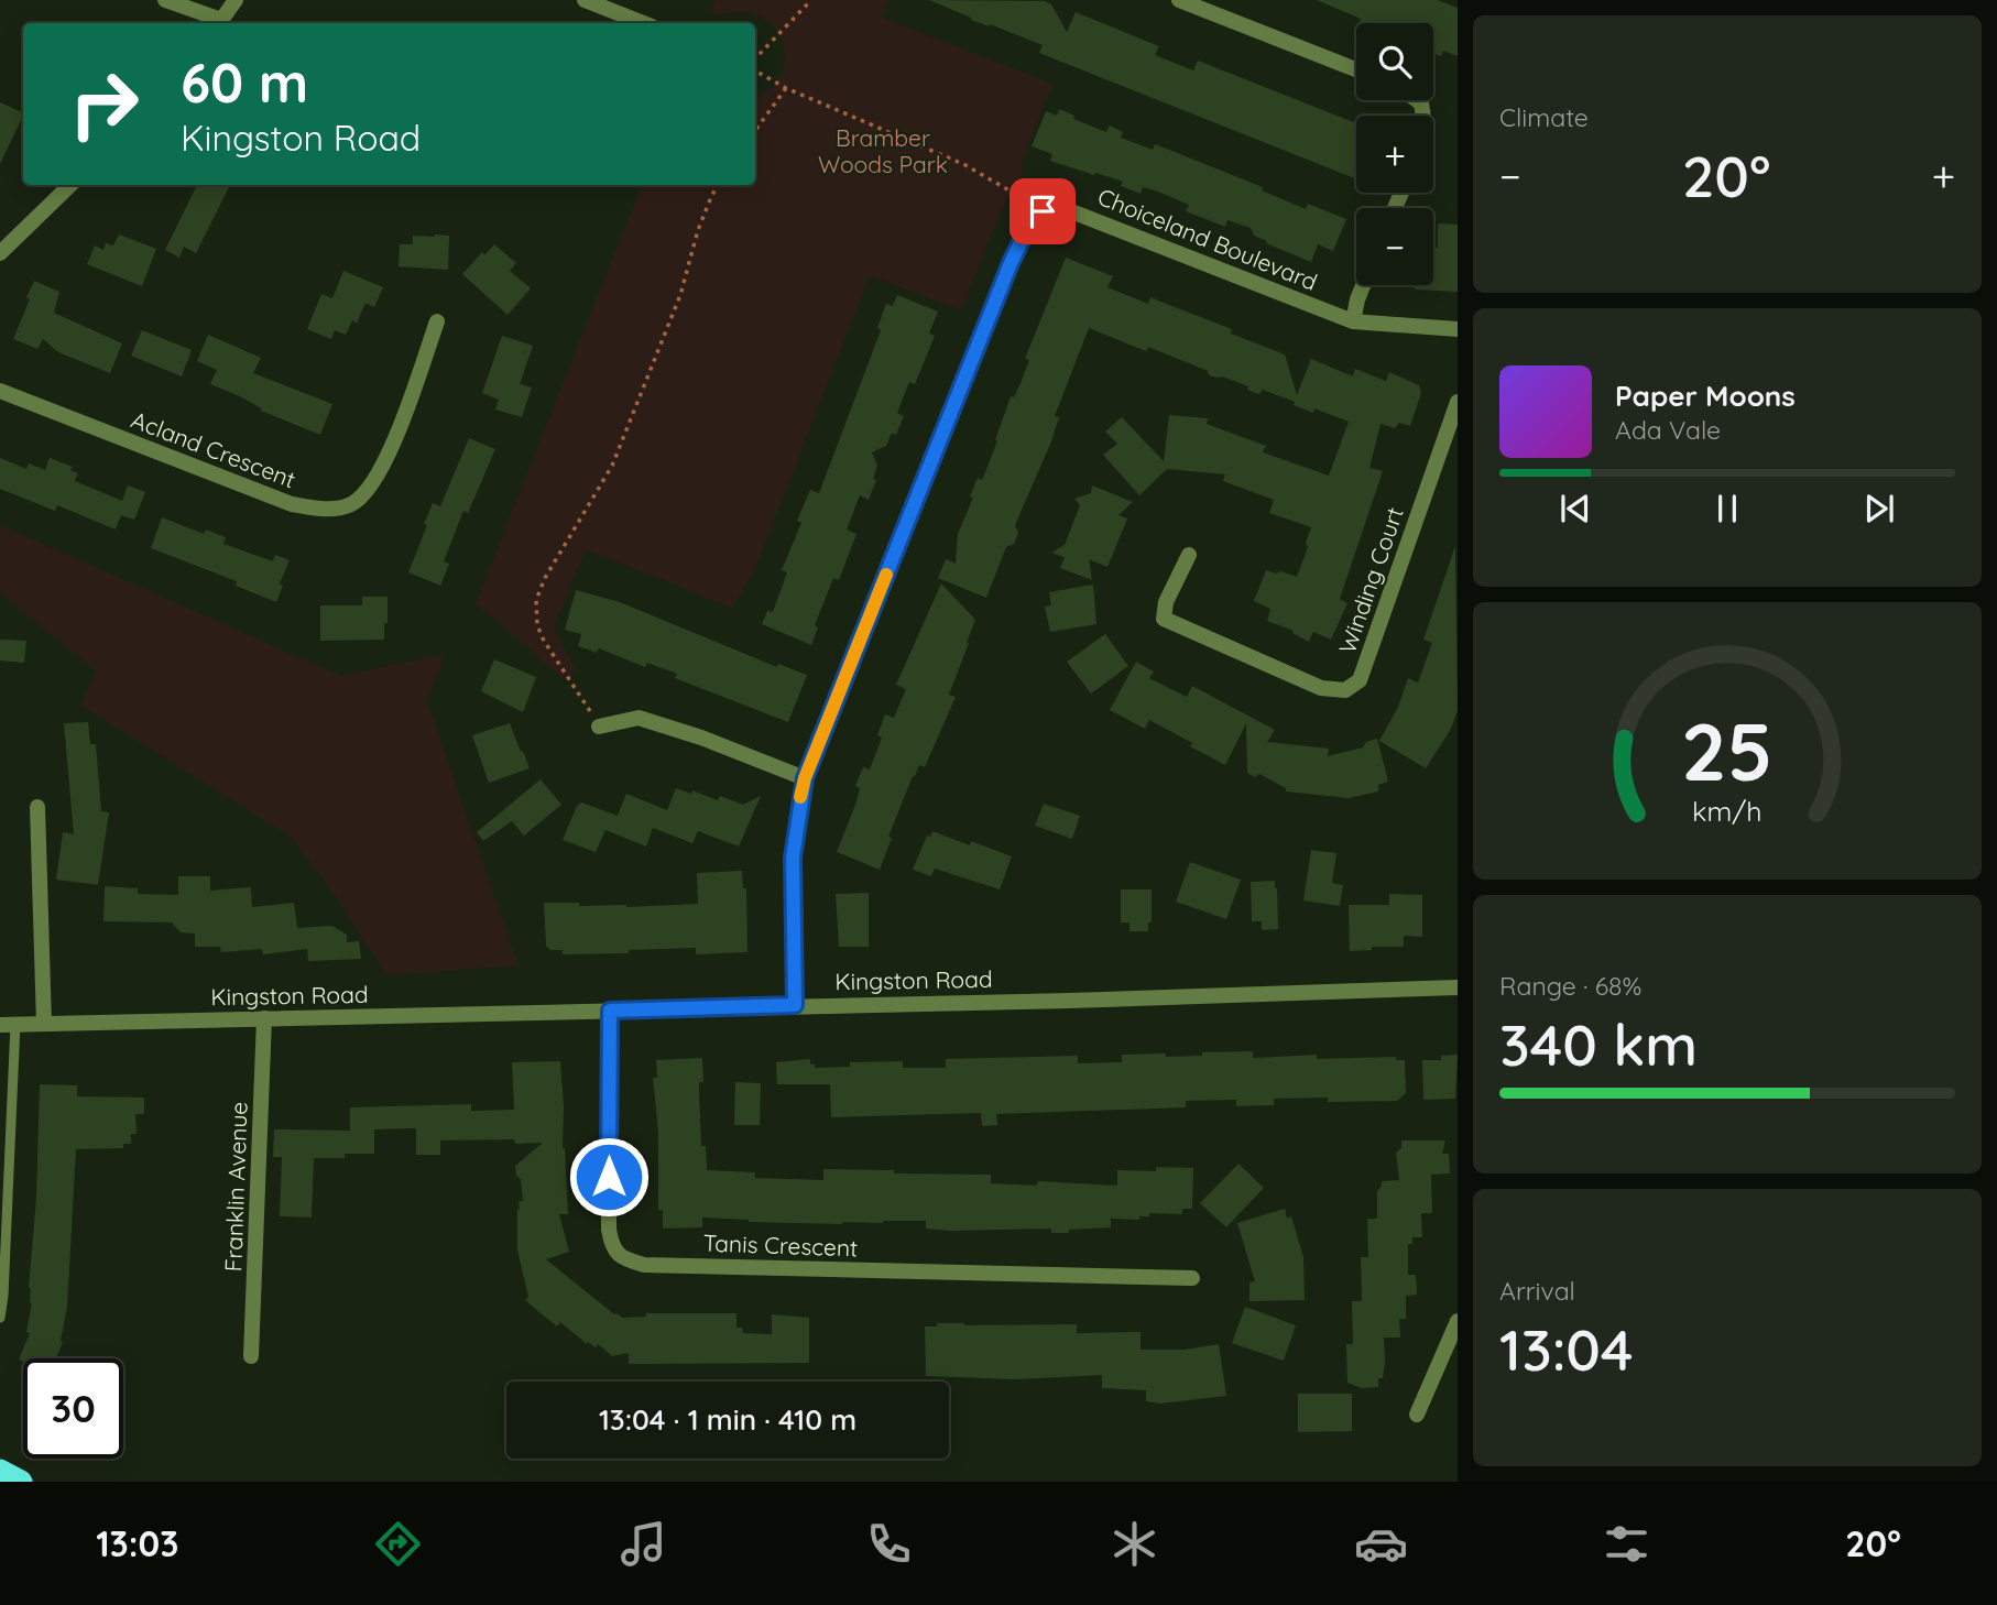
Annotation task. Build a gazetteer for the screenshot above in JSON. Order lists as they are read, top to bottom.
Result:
{
  "streets": {
    "street": [
      "Choiceland Boulevard",
      "Acland Crescent",
      "Winding Court",
      "Kingston Road",
      "Franklin Avenue",
      "Tanis Crescent"
    ]
  },
  "crossings": [
    ["Kingston Road", "Franklin Avenue"],
    ["Kingston Road", "Tanis Crescent"]
  ],
  "parks": ["Bramber Woods Park"],
  "page": {
    "tile": [
      "Climate",
      ["Range · 68%", "340 km"],
      ["Arrival", "13:04"]
    ],
    "map_buttons": ["+", "−"],
    "turn": ["60 m", "Kingston Road"],
    "heat": ["−", "20°", "+"],
    "song": ["Paper Moons", "Ada Vale"],
    "limit": "30",
    "trip": "13:04 · 1 min · 410 m",
    "tabs": ["13:03", "20°"],
    "gauge": ["25", "km/h"]
  }
}
